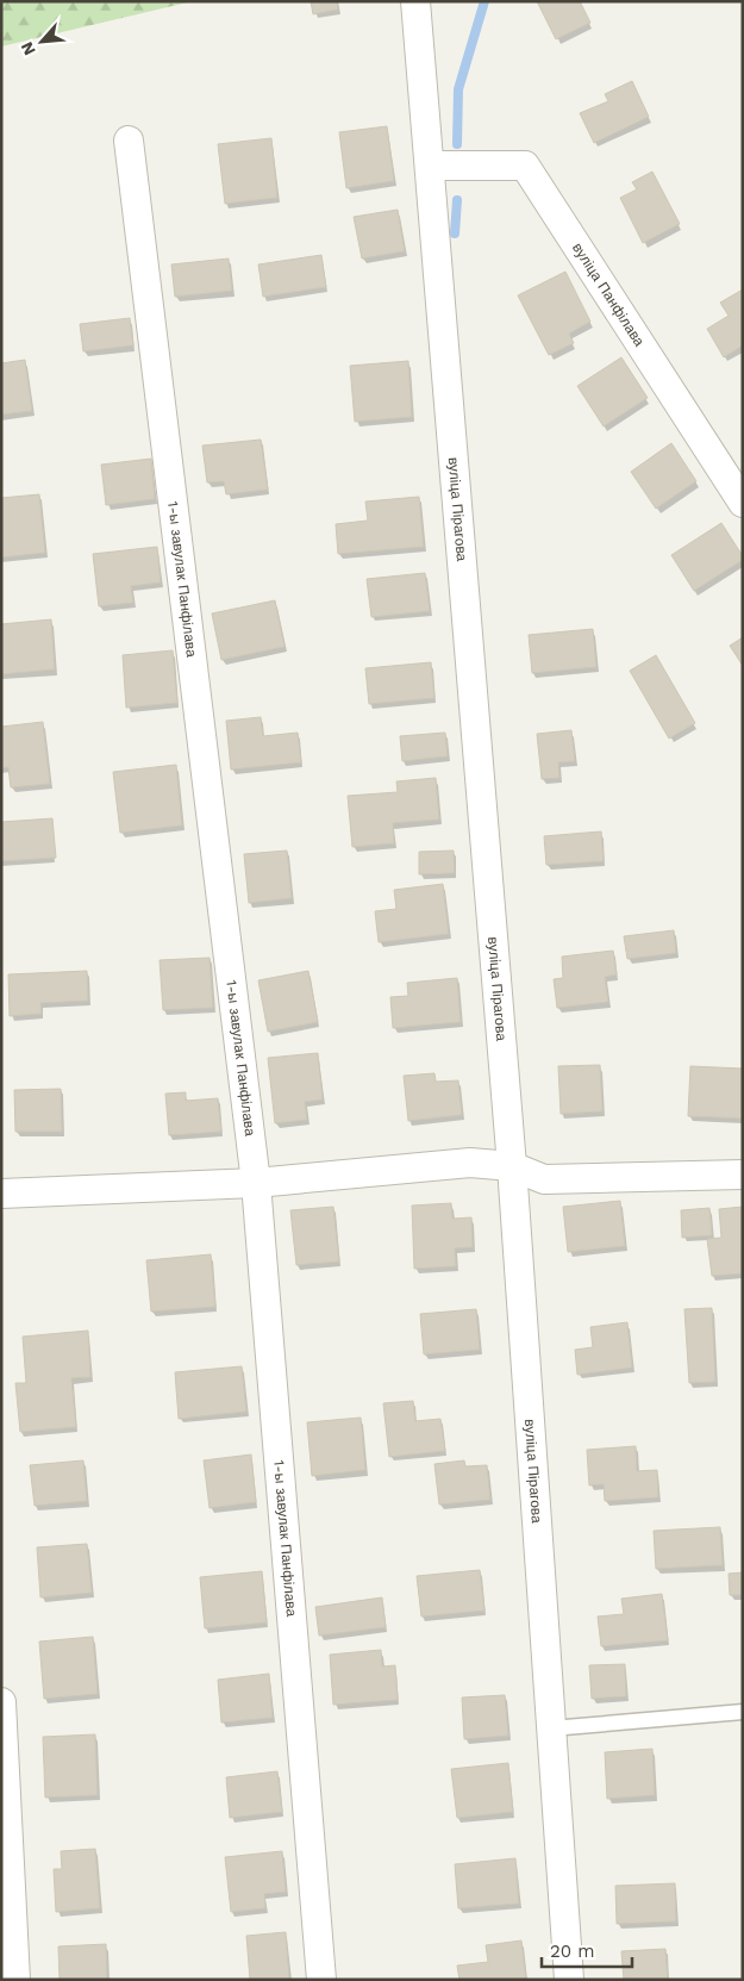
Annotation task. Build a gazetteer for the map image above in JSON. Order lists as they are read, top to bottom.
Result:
{
  "streets": {
    "street": ["вуліца Панфілава", "вуліца Пірагова", "1-ы завулак Панфілава"]
  },
  "crossings": [
    ["вуліца Панфілава", "вуліца Пірагова"]
  ],
  "scale_bar": "20 m",
  "north": "bottom left"
}
